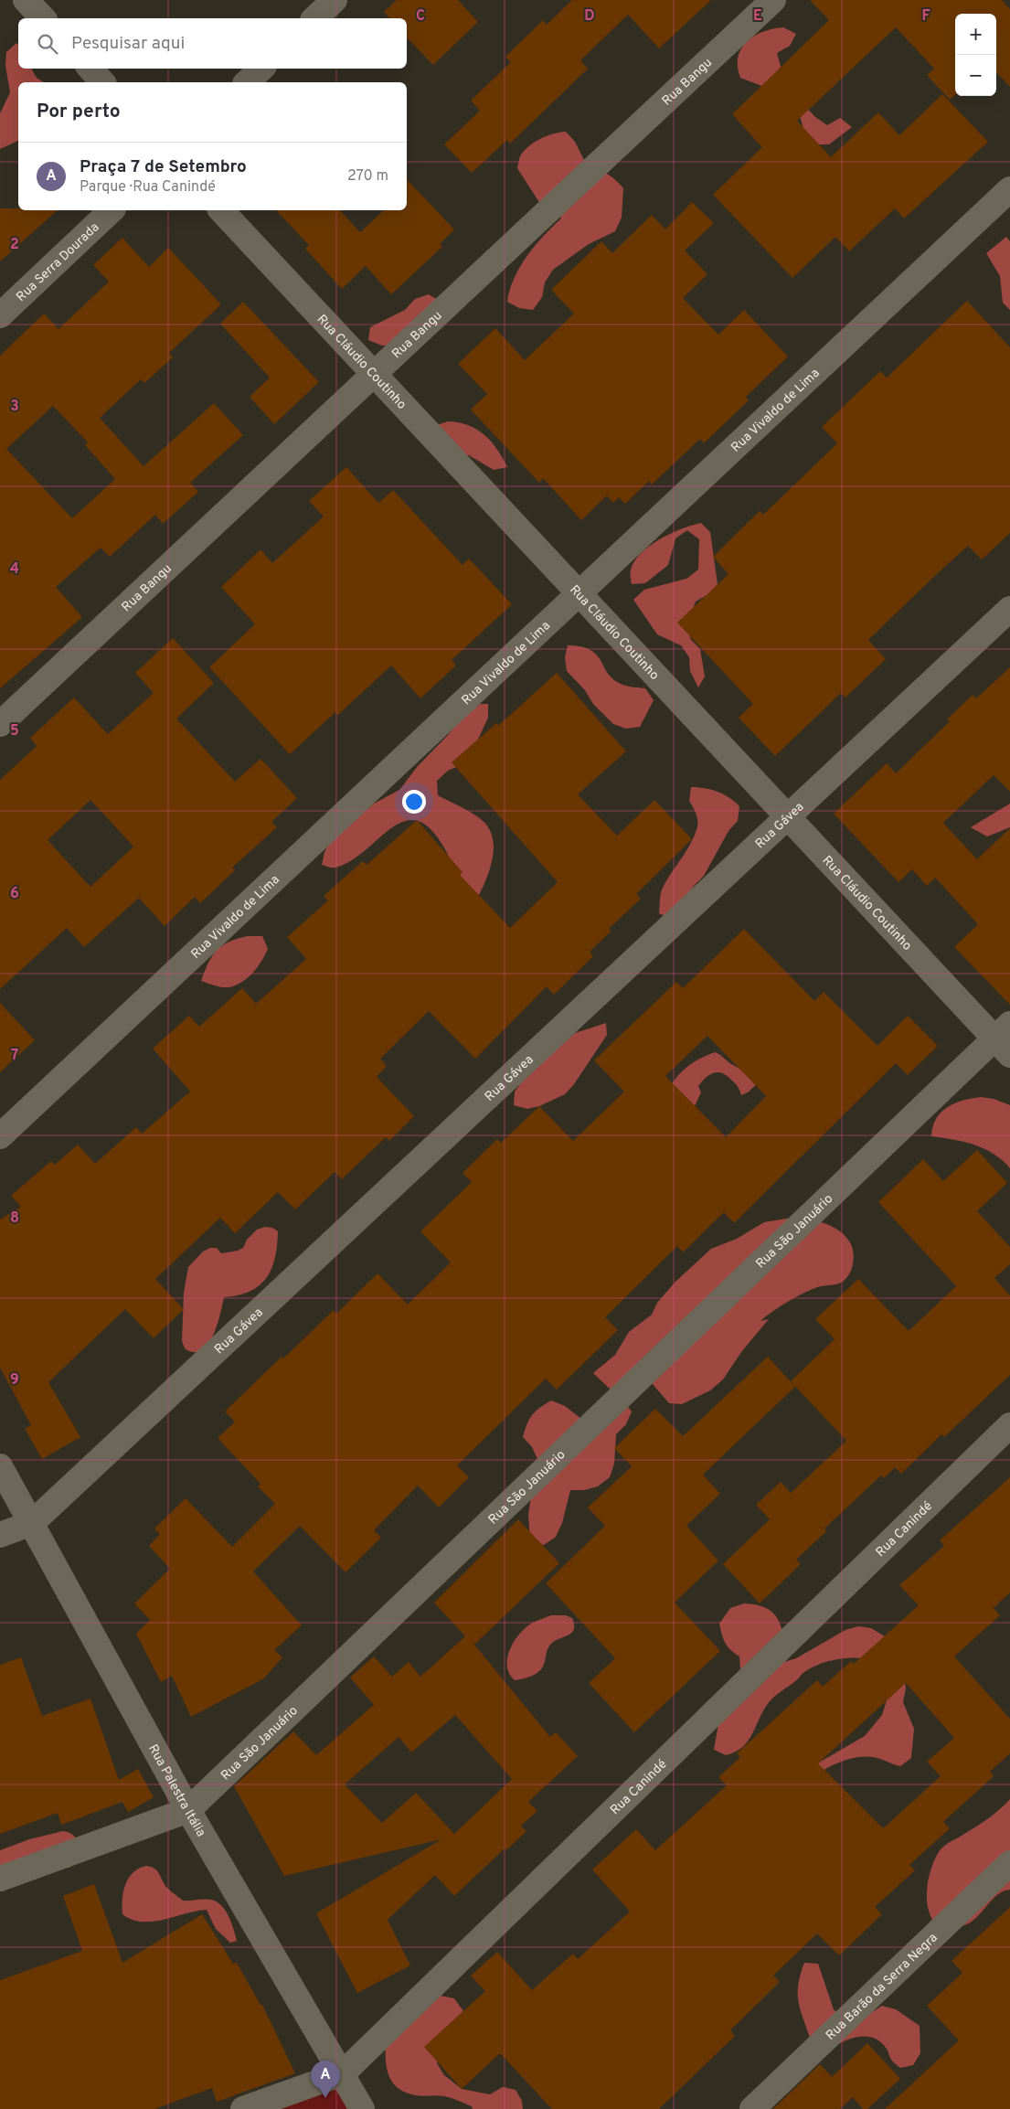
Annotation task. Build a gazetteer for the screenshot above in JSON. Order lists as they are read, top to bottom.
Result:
{
  "streets": {
    "street": [
      "Rua Bangu",
      "Rua Serra Dourada",
      "Rua Cláudio Coutinho",
      "Rua Vivaldo de Lima",
      "Rua Gávea",
      "Rua São Januário",
      "Rua Canindé",
      "Rua Palestra Itália",
      "Rua Barão da Serra Negra"
    ]
  },
  "crossings": [
    ["Rua Bangu", "Rua Cláudio Coutinho"],
    ["Rua Cláudio Coutinho", "Rua Vivaldo de Lima"],
    ["Rua Cláudio Coutinho", "Rua Gávea"],
    ["Rua Cláudio Coutinho", "Rua São Januário"],
    ["Rua Gávea", "Rua Palestra Itália"],
    ["Rua São Januário", "Rua Palestra Itália"],
    ["Rua Canindé", "Rua Palestra Itália"]
  ],
  "page": {
    "map_buttons": ["+", "−"],
    "search": "Pesquisar aqui",
    "heading": "Por perto",
    "list": [
      {
        "mark": "A",
        "name": "Praça 7 de Setembro",
        "note": "Parque · Rua Canindé",
        "value": "270 m"
      }
    ],
    "pins": "A"
  },
  "grid": {
    "columns": [
      "C",
      "D",
      "E",
      "F"
    ],
    "rows": [
      "2",
      "3",
      "4",
      "5",
      "6",
      "7",
      "8",
      "9"
    ]
  }
}
